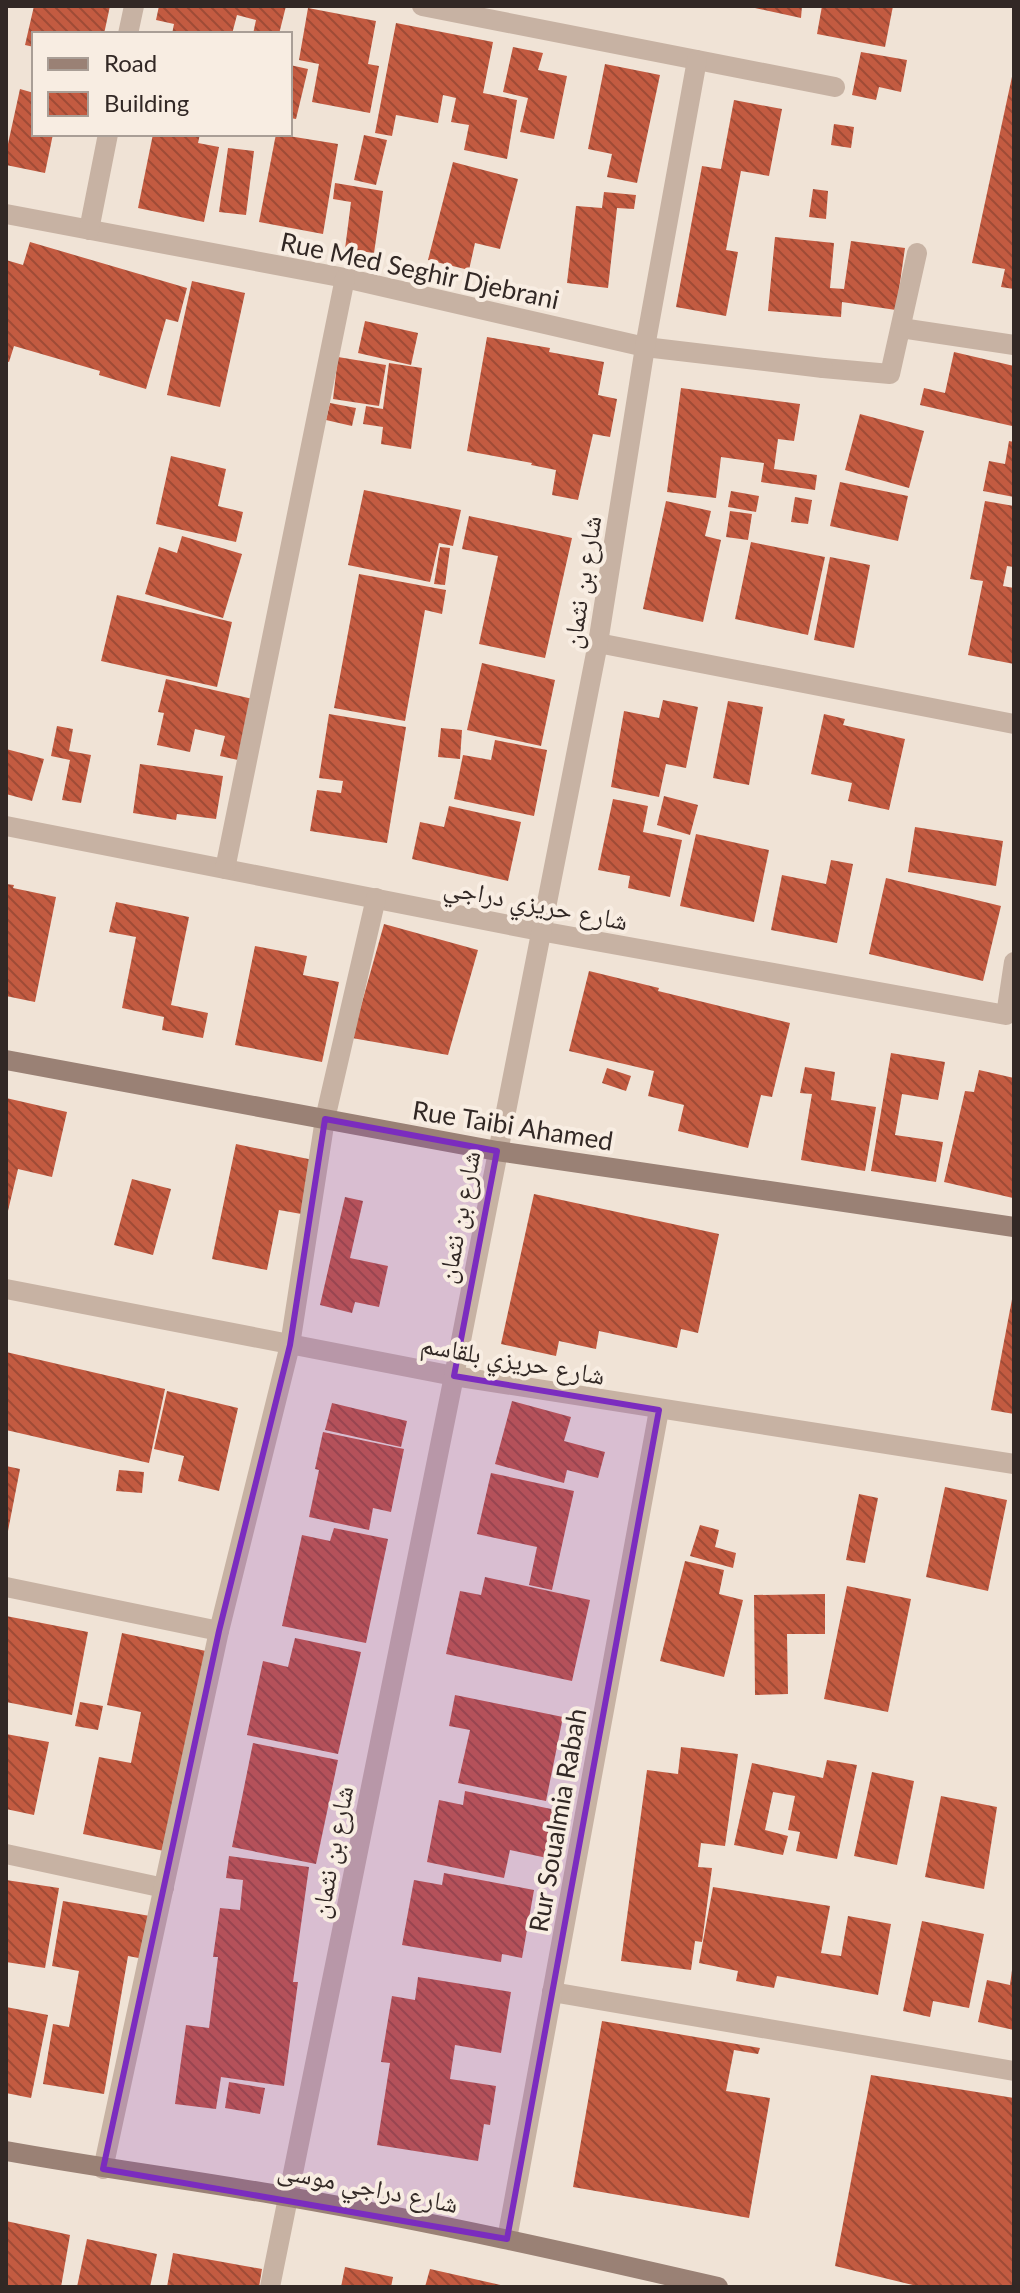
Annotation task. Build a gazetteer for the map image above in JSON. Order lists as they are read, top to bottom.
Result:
{
  "streets": {
    "street": [
      "Rue Med Seghir Djebrani",
      "شارع بن نثمان",
      "شارع حريزي دراجي",
      "Rue Taibi Ahamed",
      "شارع حريزي بلقاسم",
      "Rur Soualmia Rabah",
      "شارع دراجي موسى"
    ]
  },
  "crossings": [
    ["Rue Med Seghir Djebrani", "شارع بن نثمان"],
    ["شارع بن نثمان", "شارع حريزي دراجي"],
    ["شارع بن نثمان", "Rue Taibi Ahamed"],
    ["شارع بن نثمان", "شارع حريزي بلقاسم"],
    ["شارع بن نثمان", "شارع دراجي موسى"],
    ["شارع حريزي بلقاسم", "Rur Soualmia Rabah"],
    ["Rur Soualmia Rabah", "شارع دراجي موسى"]
  ],
  "legend": ["Road", "Building"]
}
